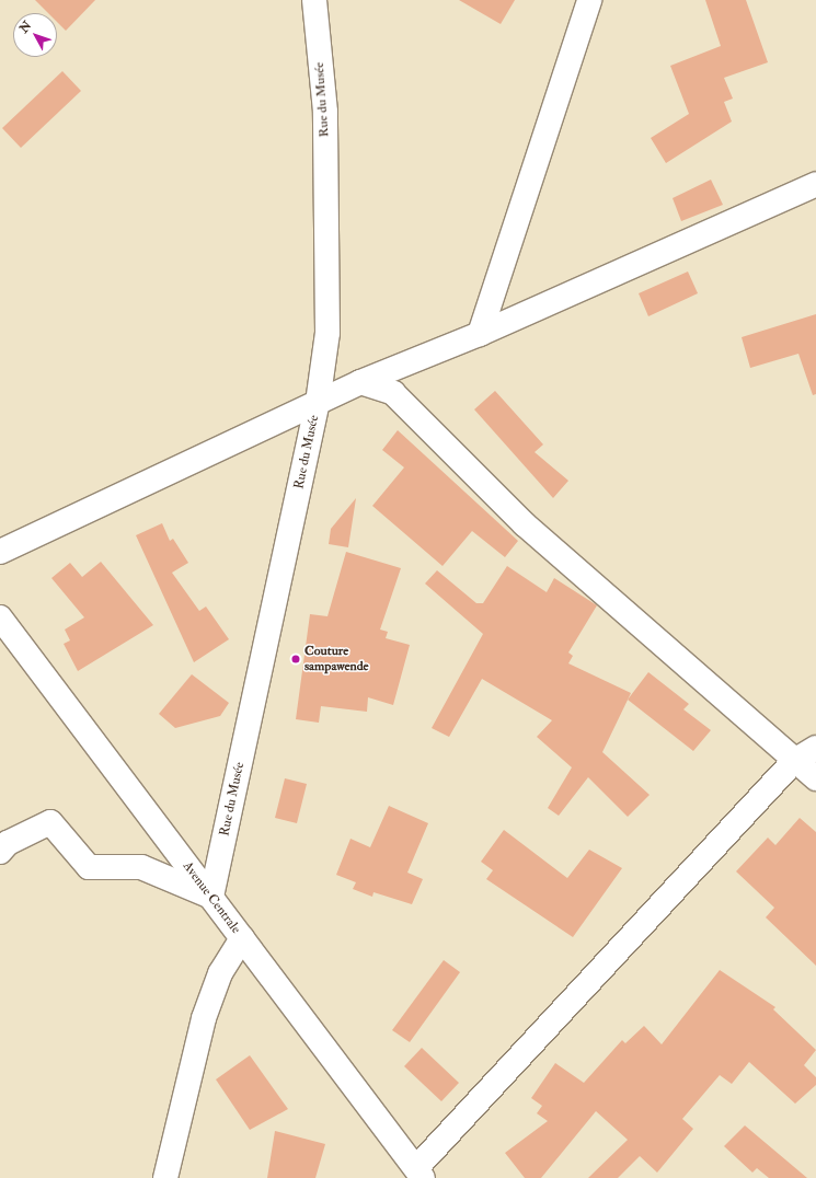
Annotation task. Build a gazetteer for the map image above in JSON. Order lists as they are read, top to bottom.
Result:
{
  "streets": {
    "street": ["Rue du Musée", "Avenue Centrale"]
  },
  "crossings": [
    ["Rue du Musée", "Avenue Centrale"]
  ],
  "places": ["Couture sampawende"],
  "north": "top left"
}
